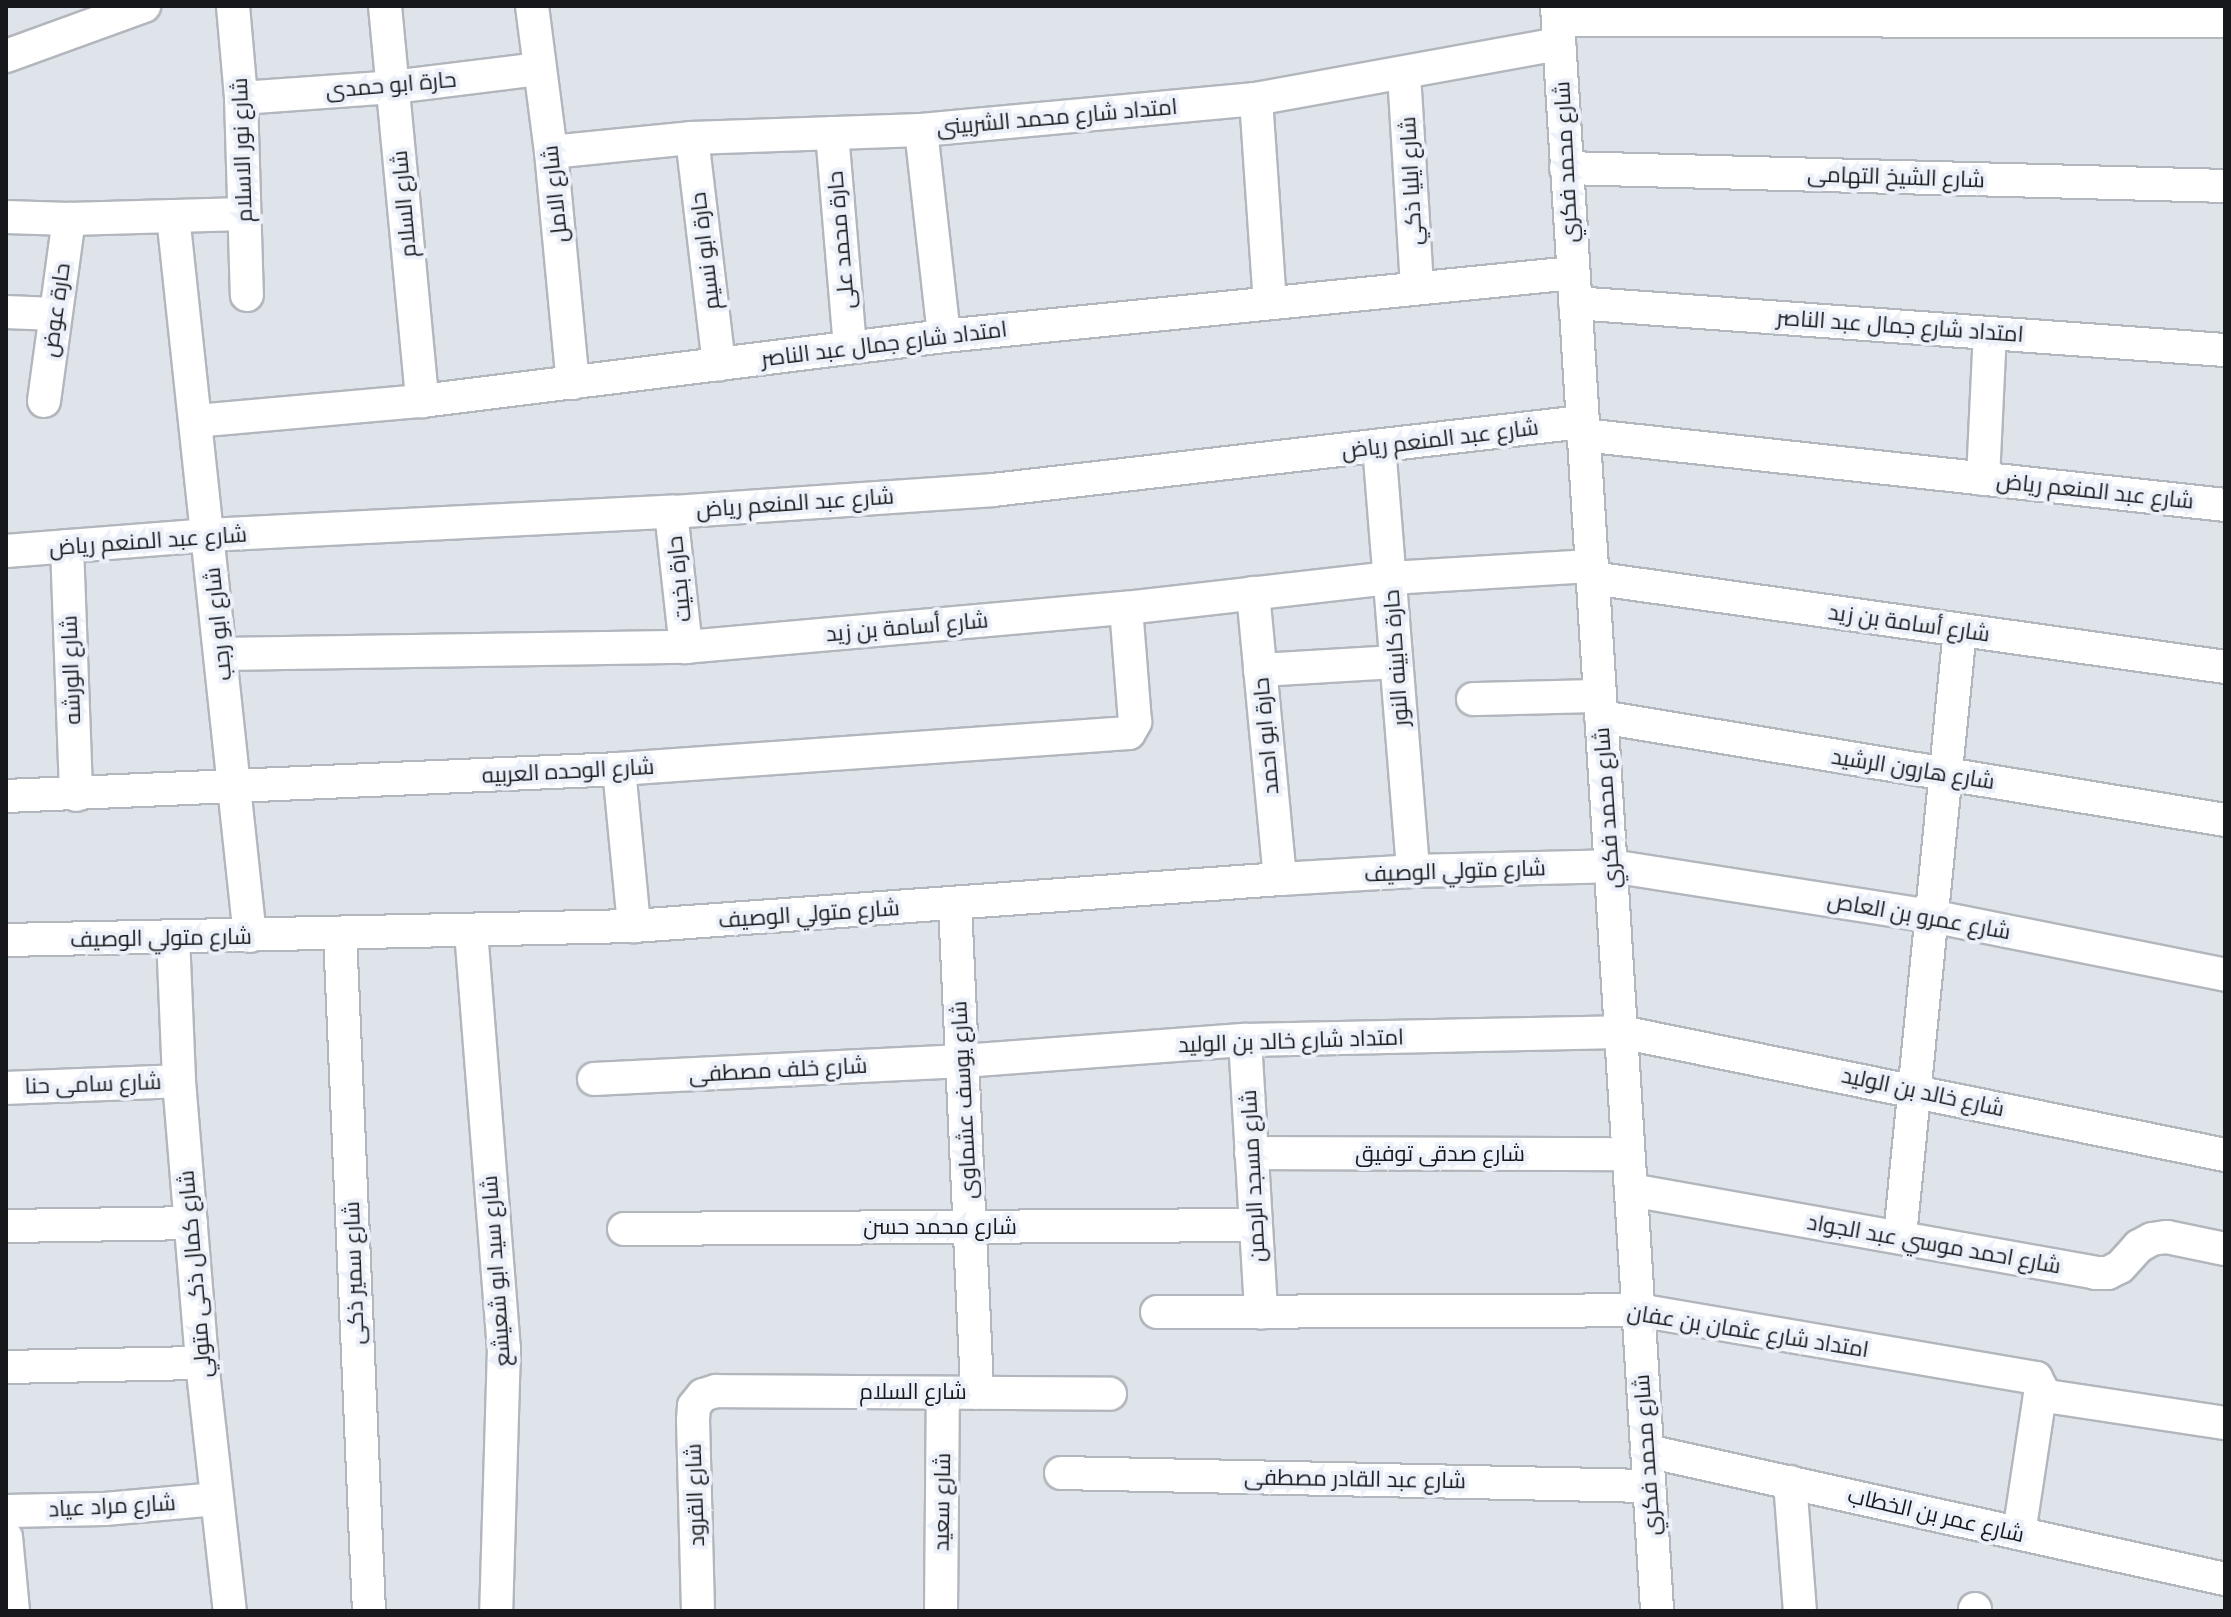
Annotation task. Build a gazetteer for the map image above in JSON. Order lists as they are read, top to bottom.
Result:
{
  "streets": {
    "street": [
      "حارة ابو حمدى",
      "امتداد شارع محمد الشربينى",
      "شارع نور الاسلام",
      "شارع محمد فكري",
      "شارع الشيخ التهامى",
      "شارع ايليا ذكي",
      "شارع الامل",
      "شارع السلام",
      "حارة محمد على",
      "حارة ابو نسيم",
      "حارة عوض",
      "امتداد شارع جمال عبد الناصر",
      "شارع عبد المنعم رياض",
      "حارة بخيت",
      "شارع أسامة بن زيد",
      "شارع ابو رجب",
      "حارة كابينه النور",
      "شارع الورشه",
      "حارة ابو احمد",
      "شارع هارون الرشيد",
      "شارع الوحده العربيه",
      "شارع متولي الوصيف",
      "شارع عمرو بن العاص",
      "امتداد شارع خالد بن الوليد",
      "شارع خلف مصطفى",
      "شارع سامى حنا",
      "شارع خالد بن الوليد",
      "شارع يوسف عشماوى",
      "شارع صدقى توفيق",
      "شارع مسجد الرحمن",
      "شارع محمد حسن",
      "شارع احمد موسي عبد الجواد",
      "شارع سيد ابو شعيشع",
      "شارع سمير ذكى",
      "شارع كمال ذكى متولي",
      "امتداد شارع عثمان بن عفان",
      "شارع عبد القادر مصطفى",
      "شارع القرود",
      "شارع سعيد",
      "شارع مراد عياد",
      "شارع عمر بن الخطاب"
    ]
  },
  "crossings": [
    ["حارة ابو حمدى", "شارع نور الاسلام"],
    ["حارة ابو حمدى", "شارع الامل"],
    ["حارة ابو حمدى", "شارع السلام"],
    ["امتداد شارع محمد الشربينى", "شارع محمد فكري"],
    ["امتداد شارع محمد الشربينى", "شارع ايليا ذكي"],
    ["امتداد شارع محمد الشربينى", "شارع الامل"],
    ["امتداد شارع محمد الشربينى", "حارة محمد على"],
    ["امتداد شارع محمد الشربينى", "حارة ابو نسيم"],
    ["شارع محمد فكري", "شارع الشيخ التهامى"],
    ["شارع محمد فكري", "امتداد شارع جمال عبد الناصر"],
    ["شارع محمد فكري", "شارع عبد المنعم رياض"],
    ["شارع محمد فكري", "شارع أسامة بن زيد"],
    ["شارع محمد فكري", "شارع هارون الرشيد"],
    ["شارع محمد فكري", "شارع متولي الوصيف"],
    ["شارع محمد فكري", "شارع عمرو بن العاص"],
    ["شارع محمد فكري", "امتداد شارع خالد بن الوليد"],
    ["شارع محمد فكري", "شارع خالد بن الوليد"],
    ["شارع محمد فكري", "شارع صدقى توفيق"],
    ["شارع محمد فكري", "شارع احمد موسي عبد الجواد"],
    ["شارع محمد فكري", "امتداد شارع عثمان بن عفان"],
    ["شارع محمد فكري", "شارع عبد القادر مصطفى"],
    ["شارع محمد فكري", "شارع عمر بن الخطاب"],
    ["شارع ايليا ذكي", "امتداد شارع جمال عبد الناصر"],
    ["شارع الامل", "امتداد شارع جمال عبد الناصر"],
    ["شارع السلام", "امتداد شارع جمال عبد الناصر"],
    ["شارع السلام", "شارع يوسف عشماوى"],
    ["شارع السلام", "شارع القرود"],
    ["شارع السلام", "شارع سعيد"],
    ["حارة محمد على", "امتداد شارع جمال عبد الناصر"],
    ["حارة ابو نسيم", "امتداد شارع جمال عبد الناصر"],
    ["امتداد شارع جمال عبد الناصر", "شارع ابو رجب"],
    ["شارع عبد المنعم رياض", "حارة بخيت"],
    ["شارع عبد المنعم رياض", "شارع ابو رجب"],
    ["شارع عبد المنعم رياض", "حارة كابينه النور"],
    ["شارع عبد المنعم رياض", "شارع الورشه"],
    ["حارة بخيت", "شارع أسامة بن زيد"],
    ["شارع أسامة بن زيد", "شارع ابو رجب"],
    ["شارع أسامة بن زيد", "حارة كابينه النور"],
    ["شارع أسامة بن زيد", "حارة ابو احمد"],
    ["شارع أسامة بن زيد", "شارع الوحده العربيه"],
    ["شارع ابو رجب", "شارع الوحده العربيه"],
    ["شارع ابو رجب", "شارع متولي الوصيف"],
    ["حارة كابينه النور", "شارع متولي الوصيف"],
    ["شارع الورشه", "شارع الوحده العربيه"],
    ["حارة ابو احمد", "شارع متولي الوصيف"],
    ["شارع متولي الوصيف", "شارع عمرو بن العاص"],
    ["شارع متولي الوصيف", "شارع يوسف عشماوى"],
    ["شارع متولي الوصيف", "شارع سيد ابو شعيشع"],
    ["شارع متولي الوصيف", "شارع سمير ذكى"],
    ["شارع متولي الوصيف", "شارع كمال ذكى متولي"],
    ["امتداد شارع خالد بن الوليد", "شارع خلف مصطفى"],
    ["امتداد شارع خالد بن الوليد", "شارع خالد بن الوليد"],
    ["امتداد شارع خالد بن الوليد", "شارع يوسف عشماوى"],
    ["امتداد شارع خالد بن الوليد", "شارع مسجد الرحمن"],
    ["شارع خلف مصطفى", "شارع يوسف عشماوى"],
    ["شارع سامى حنا", "شارع كمال ذكى متولي"],
    ["شارع يوسف عشماوى", "شارع محمد حسن"],
    ["شارع صدقى توفيق", "شارع مسجد الرحمن"],
    ["شارع مسجد الرحمن", "شارع محمد حسن"],
    ["شارع مسجد الرحمن", "امتداد شارع عثمان بن عفان"],
    ["شارع كمال ذكى متولي", "شارع مراد عياد"]
  ]
}
